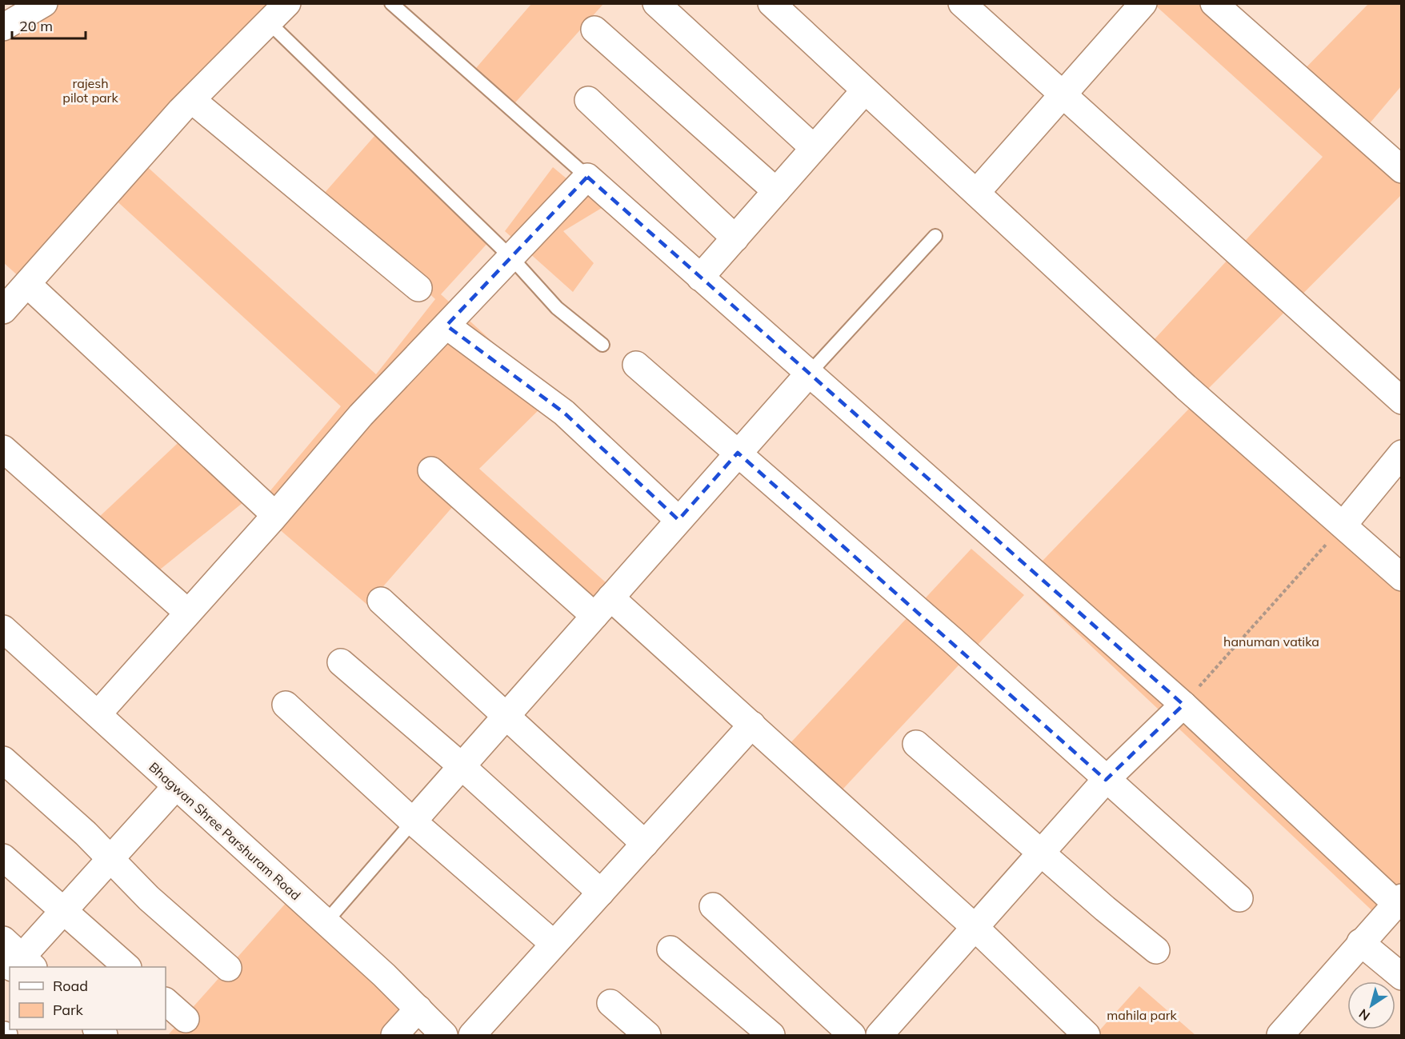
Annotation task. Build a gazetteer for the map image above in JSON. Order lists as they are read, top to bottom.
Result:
{
  "streets": {
    "street": ["Bhagwan Shree Parshuram Road"]
  },
  "parks": ["rajesh pilot park", "hanuman vatika", "mahila park"],
  "legend": ["Road", "Park"],
  "scale_bar": "20 m",
  "north": "bottom left"
}
